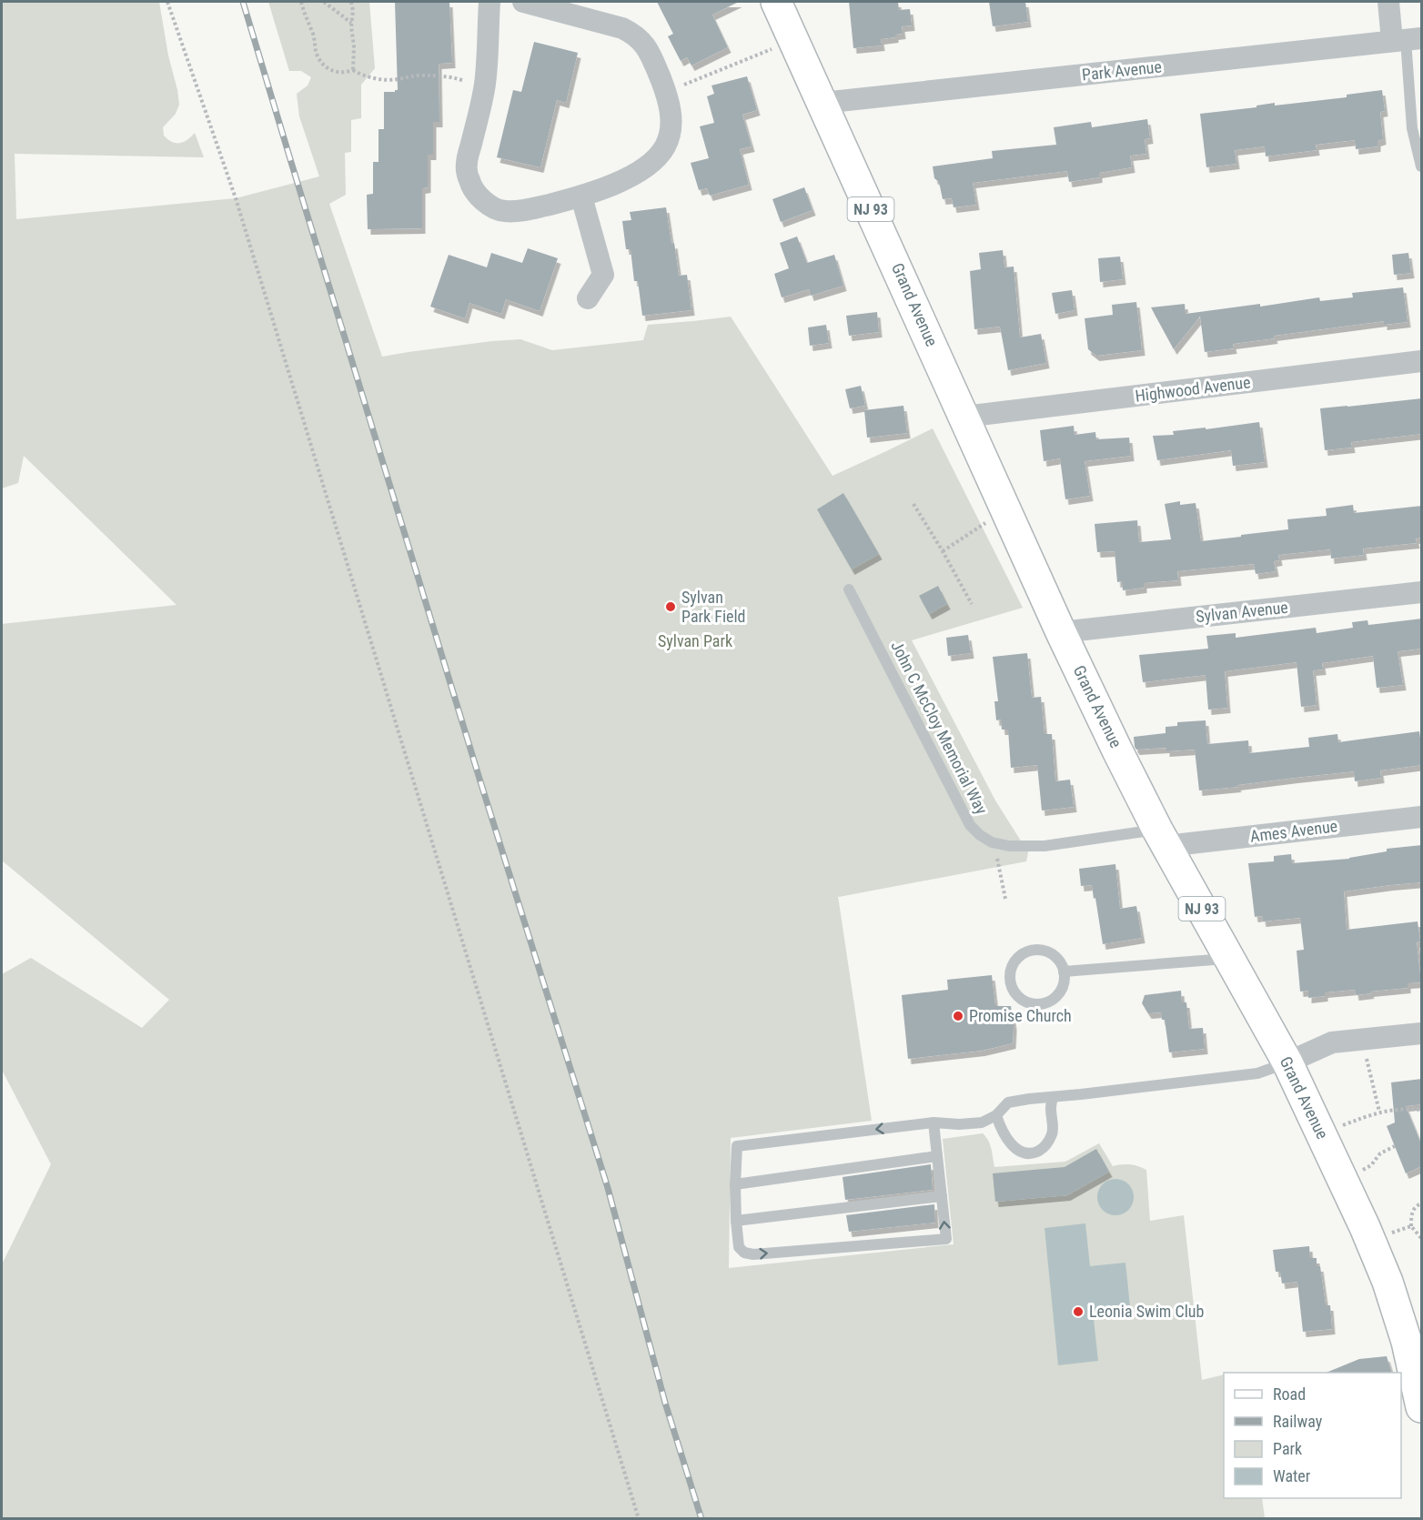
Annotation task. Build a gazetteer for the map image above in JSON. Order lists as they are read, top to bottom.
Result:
{
  "streets": {
    "main road": ["NJ 93", "Grand Avenue"],
    "street": [
      "Park Avenue",
      "Highwood Avenue",
      "Sylvan Avenue",
      "Ames Avenue"
    ],
    "lane": ["John C McCloy Memorial Way"]
  },
  "crossings": [
    ["Park Avenue", "Grand Avenue"],
    ["Grand Avenue", "Highwood Avenue"],
    ["Grand Avenue", "Sylvan Avenue"],
    ["Grand Avenue", "John C McCloy Memorial Way"],
    ["Grand Avenue", "Ames Avenue"],
    ["John C McCloy Memorial Way", "Ames Avenue"]
  ],
  "parks": ["Sylvan Park"],
  "places": ["Sylvan Park Field", "Promise Church", "Leonia Swim Club"],
  "legend": [
    "Road",
    "Railway",
    "Park",
    "Water"
  ]
}
